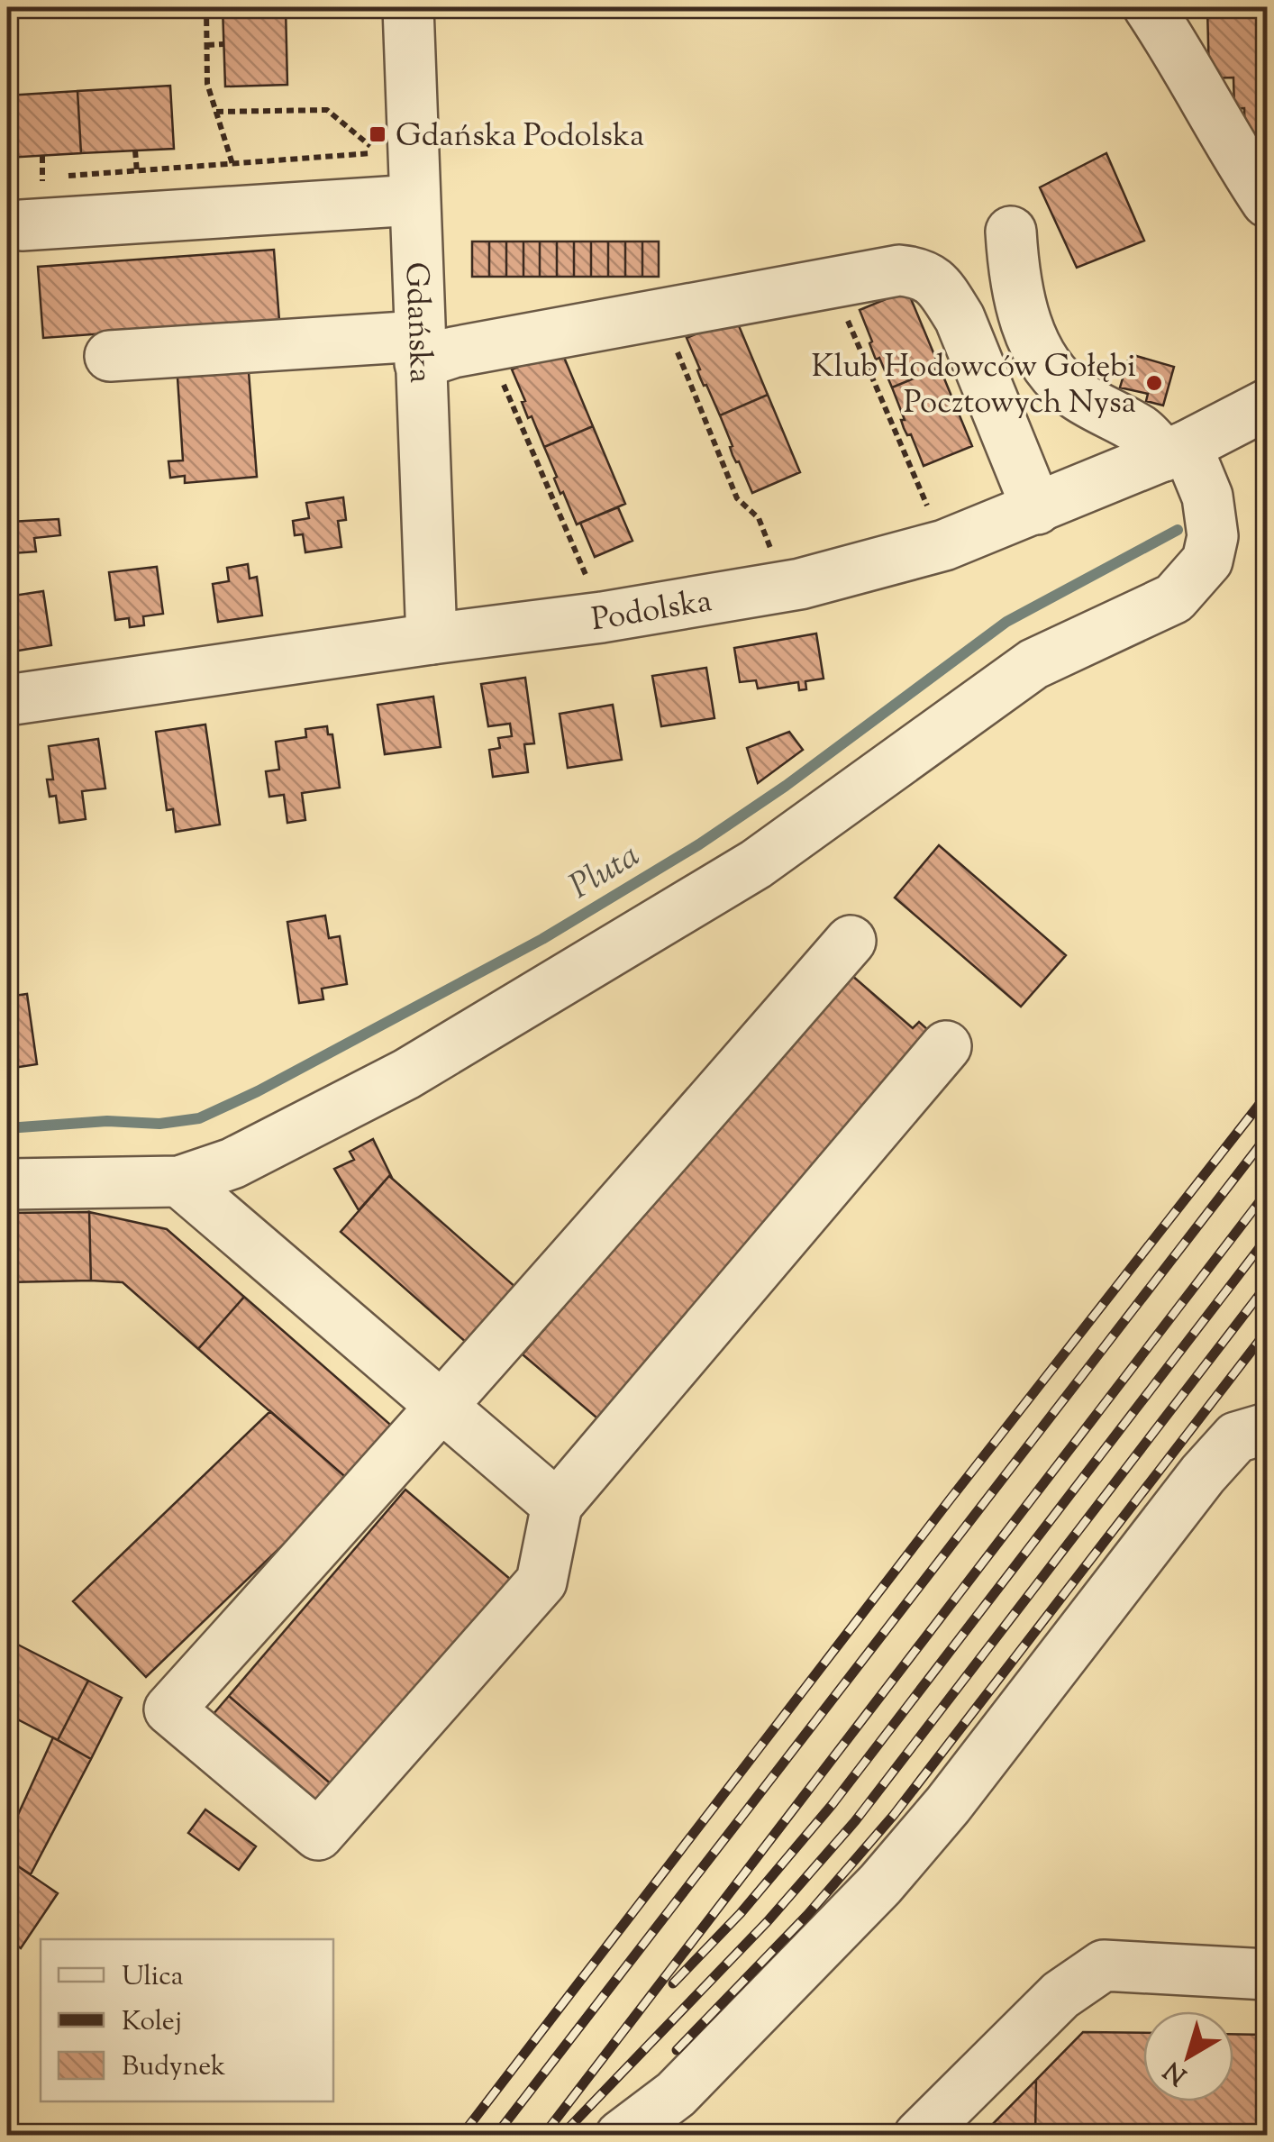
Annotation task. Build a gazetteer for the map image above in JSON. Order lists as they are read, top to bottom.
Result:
{
  "streets": {
    "street": ["Gdańska", "Podolska"]
  },
  "crossings": [
    ["Gdańska", "Podolska"]
  ],
  "water": ["Pluta"],
  "places": {
    "transit": ["Gdańska Podolska"],
    "other": ["Klub Hodowców Gołębi Pocztowych Nysa"]
  },
  "legend": ["Ulica", "Kolej", "Budynek"],
  "north": "bottom left"
}
